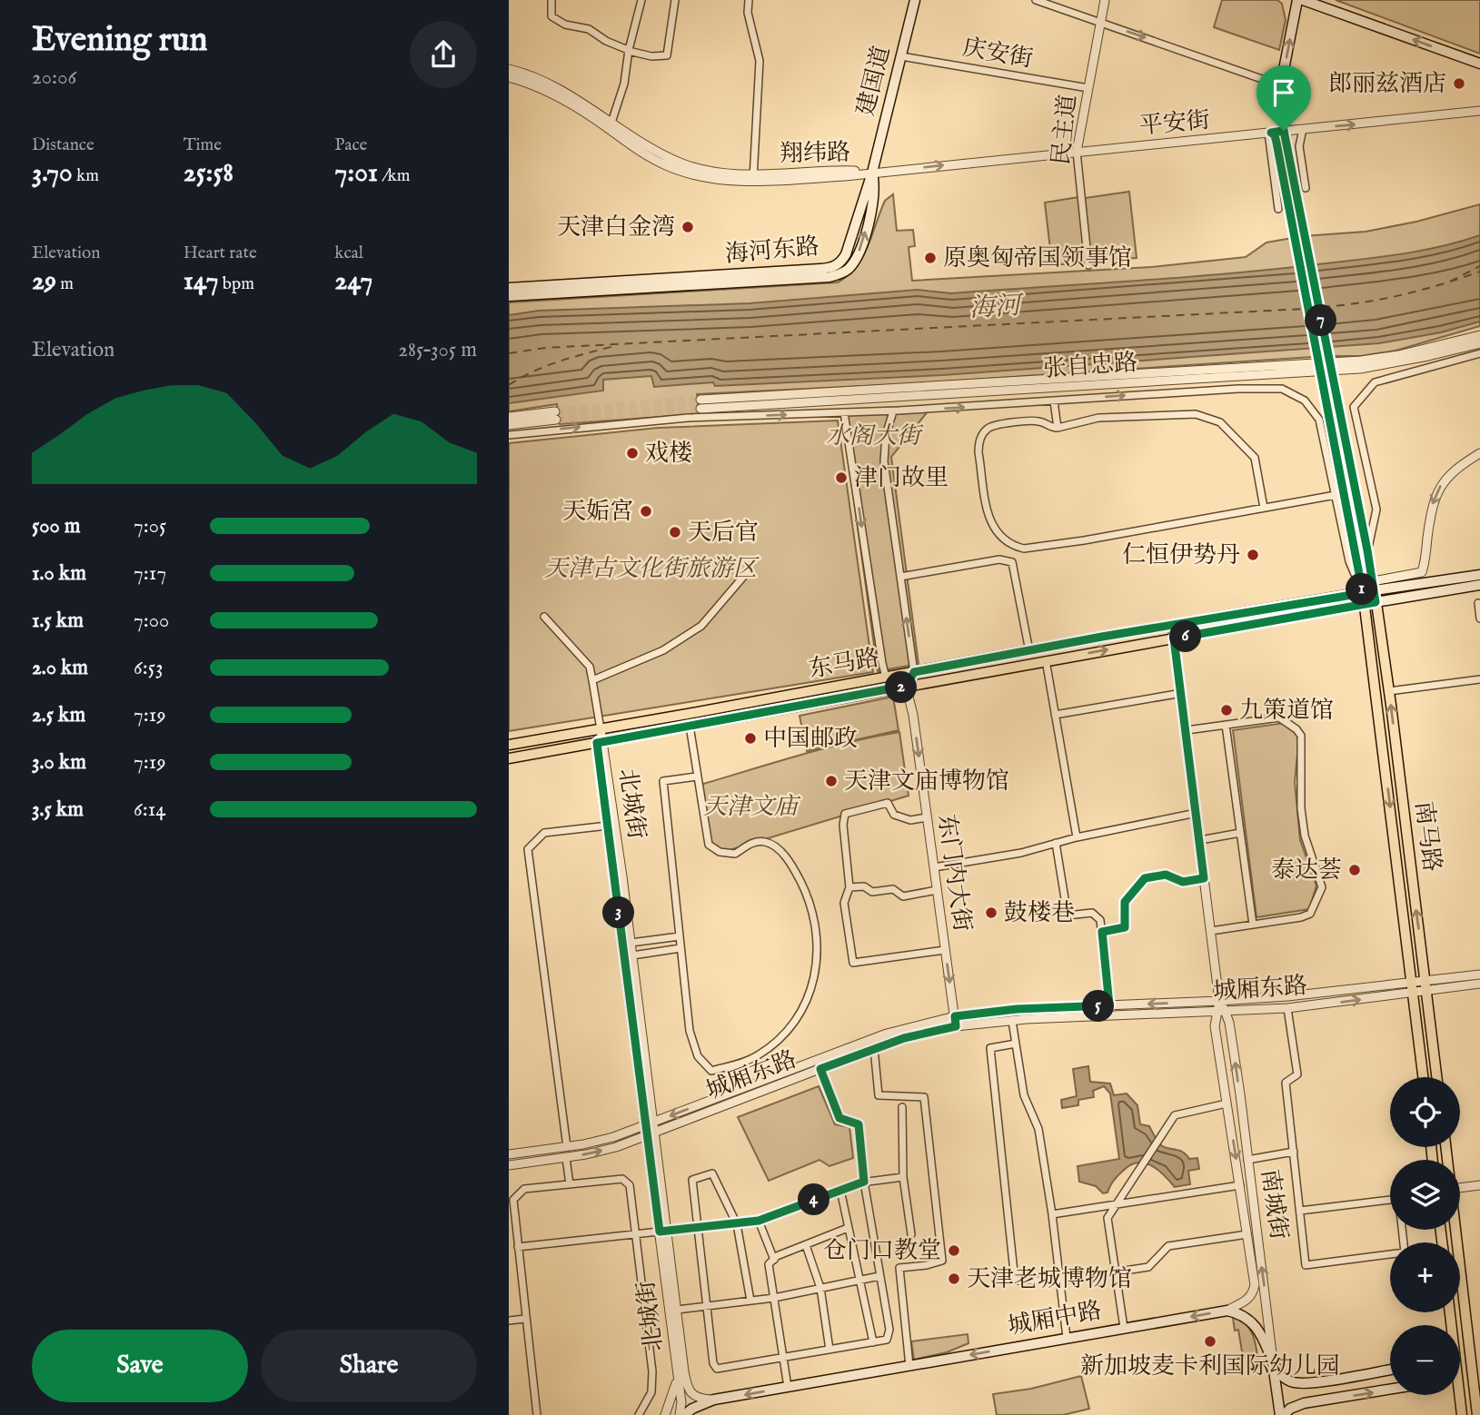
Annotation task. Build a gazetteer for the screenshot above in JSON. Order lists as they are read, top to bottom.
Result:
{
  "streets": {
    "main road": [
      "建国道",
      "海河东路",
      "东马路",
      "南马路",
      "南城街",
      "城厢中路"
    ],
    "street": [
      "庆安街",
      "平安街",
      "民主道",
      "翔纬路",
      "张自忠路",
      "北城街",
      "东门内大街",
      "城厢东路"
    ]
  },
  "crossings": [
    ["庆安街", "建国道"],
    ["庆安街", "民主道"],
    ["建国道", "平安街"],
    ["建国道", "翔纬路"],
    ["建国道", "海河东路"],
    ["平安街", "民主道"],
    ["平安街", "翔纬路"],
    ["平安街", "海河东路"],
    ["翔纬路", "海河东路"],
    ["东马路", "北城街"],
    ["东马路", "南马路"],
    ["东马路", "东门内大街"],
    ["东马路", "南城街"],
    ["北城街", "城厢东路"],
    ["北城街", "城厢中路"],
    ["南马路", "城厢东路"],
    ["东门内大街", "城厢东路"],
    ["城厢东路", "南城街"],
    ["南城街", "城厢中路"]
  ],
  "one_way": [
    "平安街",
    "海河东路",
    "东门内大街",
    "城厢中路"
  ],
  "water": ["海河"],
  "parks": ["水阁大街", "天津古文化街旅游区", "天津文庙"],
  "places": [
    "郎丽兹酒店",
    "天津白金湾",
    "原奥匈帝国领事馆",
    "戏楼",
    "津门故里",
    "天姤宮",
    "天后官",
    "仁恒伊势丹",
    "九策道馆",
    "中国邮政",
    "天津文庙博物馆",
    "泰达荟",
    "鼓楼巷",
    "仓门口教堂",
    "天津老城博物馆",
    "新加坡麦卡利国际幼儿园"
  ],
  "page": {
    "heading": ["Evening run", "20:06"],
    "stats": [
      ["Distance", "3.70 km"],
      ["Time", "25:58"],
      ["Pace", "7:01 /km"],
      ["Elevation", "29 m"],
      ["Heart rate", "147 bpm"],
      ["kcal", "247"]
    ],
    "pins": [
      "7",
      "1",
      "6",
      "2",
      "3",
      "5",
      "4"
    ],
    "chart": ["Elevation", "285–305 m"],
    "list": [
      {
        "name": "500 m",
        "note": "7:05"
      },
      {
        "name": "1.0 km",
        "note": "7:17"
      },
      {
        "name": "1.5 km",
        "note": "7:00"
      },
      {
        "name": "2.0 km",
        "note": "6:53"
      },
      {
        "name": "2.5 km",
        "note": "7:19"
      },
      {
        "name": "3.0 km",
        "note": "7:19"
      },
      {
        "name": "3.5 km",
        "note": "6:14"
      }
    ],
    "map_buttons": ["+", "−"],
    "buttons": ["Save", "Share"]
  }
}
